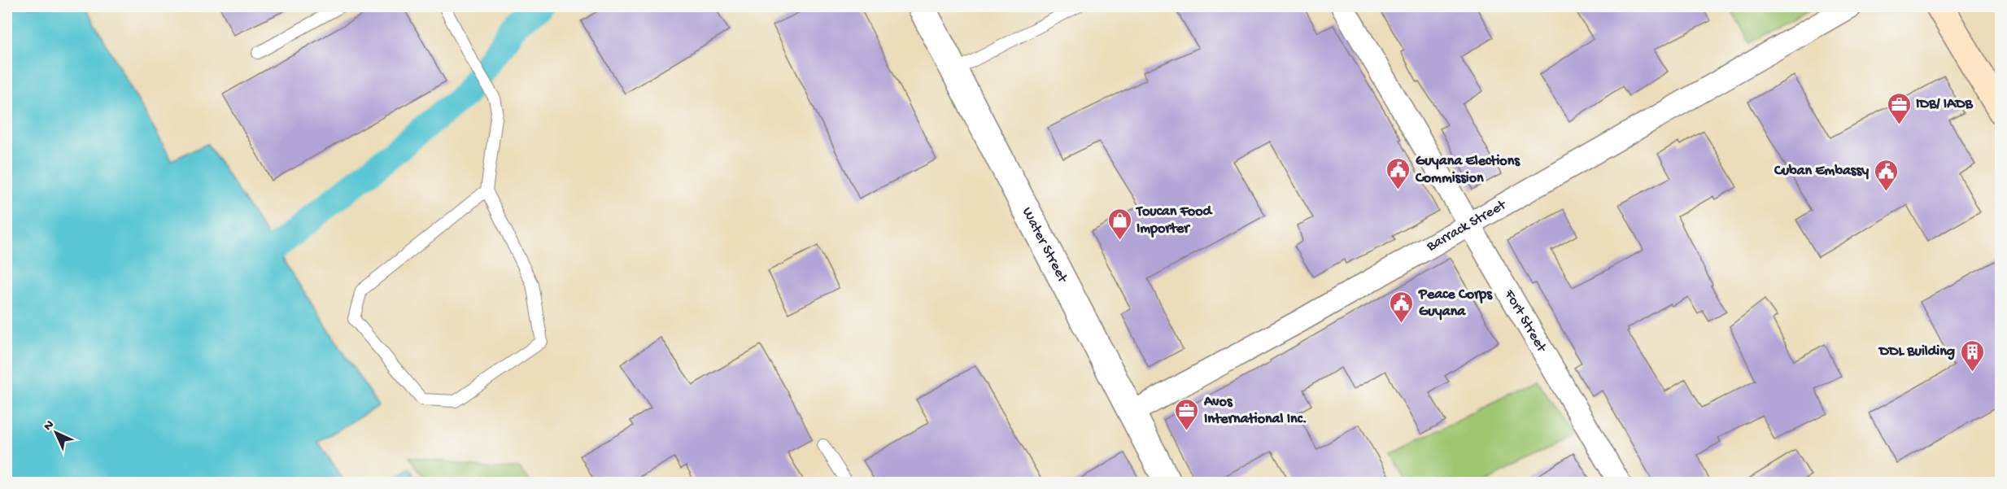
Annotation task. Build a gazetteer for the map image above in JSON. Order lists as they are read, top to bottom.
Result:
{
  "streets": {
    "street": ["Barrack Street", "Water Street", "Fort Street"]
  },
  "crossings": [
    ["Barrack Street", "Water Street"],
    ["Barrack Street", "Fort Street"]
  ],
  "places": {
    "office": ["IDB/ IADB", "Avos International Inc."],
    "public building": ["Guyana Elections Commission", "Cuban Embassy", "Peace Corps Guyana"],
    "shop": ["Toucan Food Importer"],
    "building": ["DDL Building"]
  },
  "north": "top left"
}
